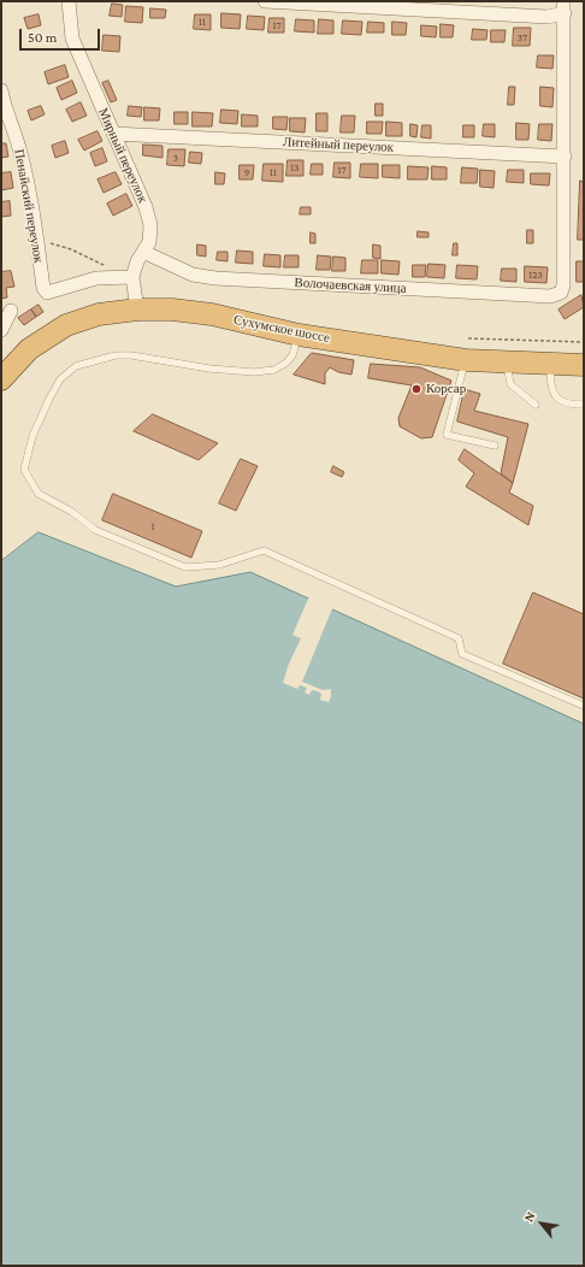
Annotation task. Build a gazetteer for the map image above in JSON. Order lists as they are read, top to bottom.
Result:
{
  "streets": {
    "highway": ["Сухумское шоссе"],
    "street": [
      "Литейный переулок",
      "Мирный переулок",
      "Пенайский переулок",
      "Волочаевская улица"
    ]
  },
  "crossings": [
    ["Литейный переулок", "Мирный переулок"],
    ["Литейный переулок", "Волочаевская улица"],
    ["Мирный переулок", "Пенайский переулок"],
    ["Мирный переулок", "Волочаевская улица"]
  ],
  "places": ["Корсар"],
  "house_numbers": [
    "11",
    "17",
    "37",
    "3",
    "13",
    "17",
    "9",
    "11",
    "123",
    "1"
  ],
  "scale_bar": "50 m",
  "north": "top left"
}
